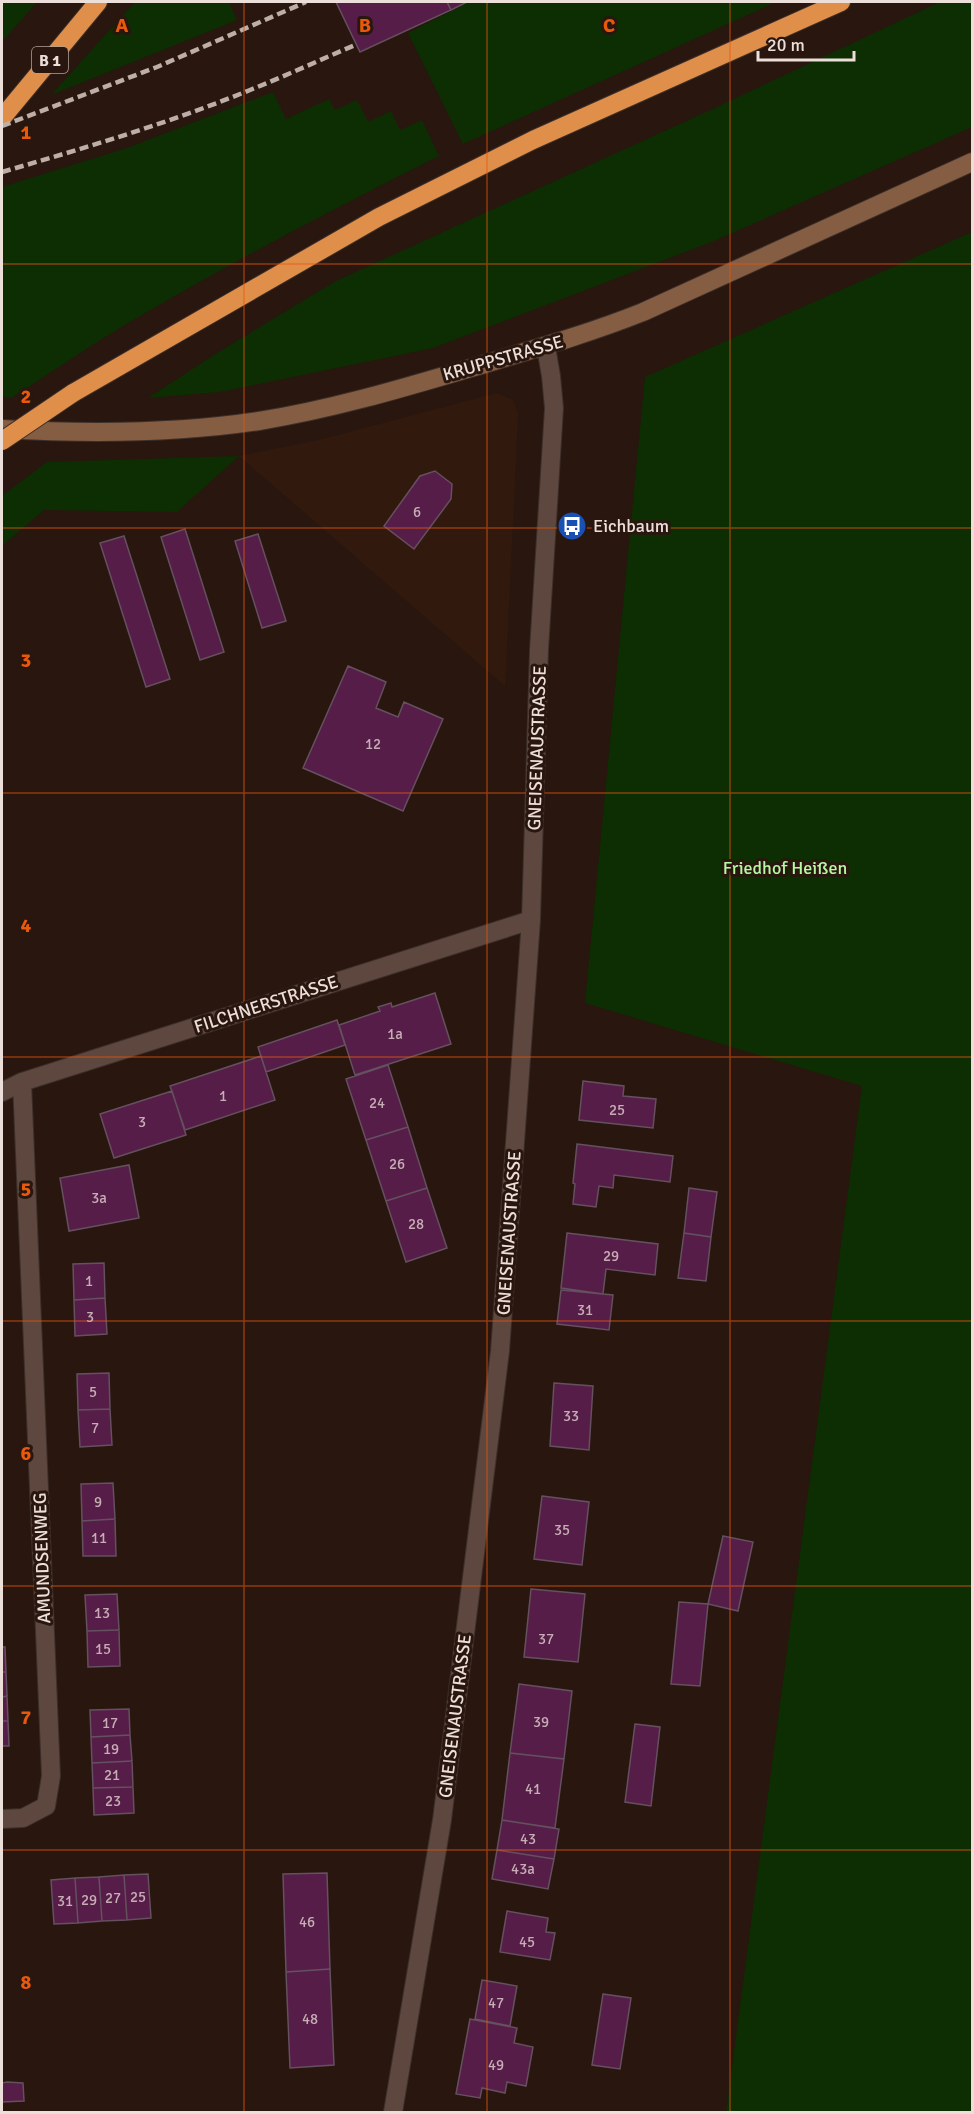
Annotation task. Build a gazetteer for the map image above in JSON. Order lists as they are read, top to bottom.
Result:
{
  "streets": {
    "highway": ["B 1"],
    "street": [
      "KRUPPSTRASSE",
      "GNEISENAUSTRASSE",
      "FILCHNERSTRASSE",
      "AMUNDSENWEG"
    ]
  },
  "crossings": [
    ["KRUPPSTRASSE", "GNEISENAUSTRASSE"],
    ["GNEISENAUSTRASSE", "FILCHNERSTRASSE"],
    ["FILCHNERSTRASSE", "AMUNDSENWEG"]
  ],
  "parks": ["Friedhof Heißen"],
  "places": {
    "bus stop": ["Eichbaum"]
  },
  "house_numbers": [
    "6",
    "12",
    "1a",
    "1",
    "24",
    "25",
    "3",
    "26",
    "3a",
    "28",
    "29",
    "1",
    "31",
    "3",
    "5",
    "33",
    "7",
    "9",
    "35",
    "11",
    "13",
    "37",
    "15",
    "39",
    "17",
    "19",
    "21",
    "41",
    "23",
    "43",
    "43a",
    "25",
    "27",
    "29",
    "31",
    "46",
    "45",
    "47",
    "48",
    "49"
  ],
  "scale_bar": "20 m",
  "grid": {
    "columns": ["A", "B", "C"],
    "rows": [
      "1",
      "2",
      "3",
      "4",
      "5",
      "6",
      "7",
      "8"
    ]
  }
}
